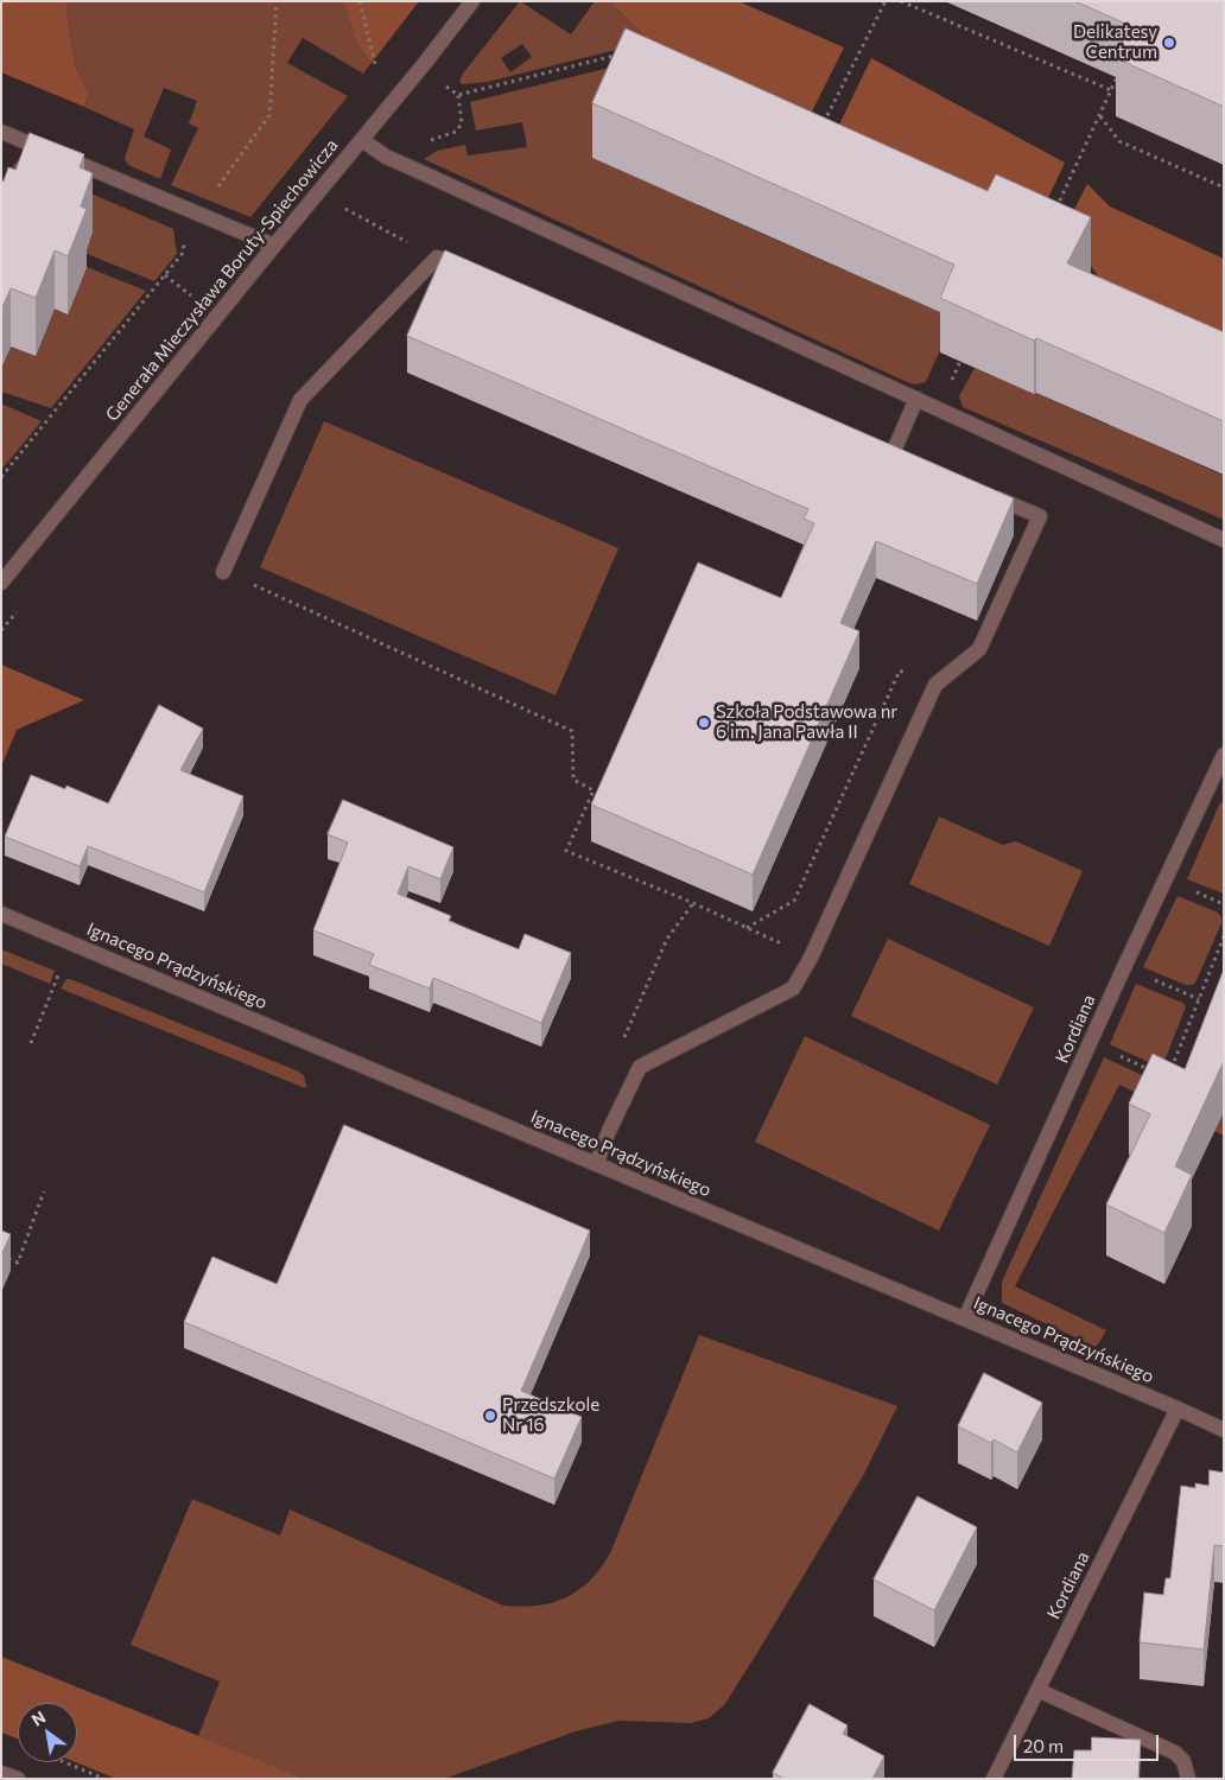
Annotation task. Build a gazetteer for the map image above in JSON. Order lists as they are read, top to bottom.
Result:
{
  "streets": {
    "street": ["Generała Mieczysława Boruty-Spiechowicza", "Ignacego Prądzyńskiego", "Kordiana"]
  },
  "crossings": [
    ["Ignacego Prądzyńskiego", "Kordiana"]
  ],
  "places": ["Delikatesy Centrum", "Szkoła Podstawowa nr 6 im. Jana Pawła II", "Przedszkole Nr 16"],
  "scale_bar": "20 m",
  "north": "top left"
}
